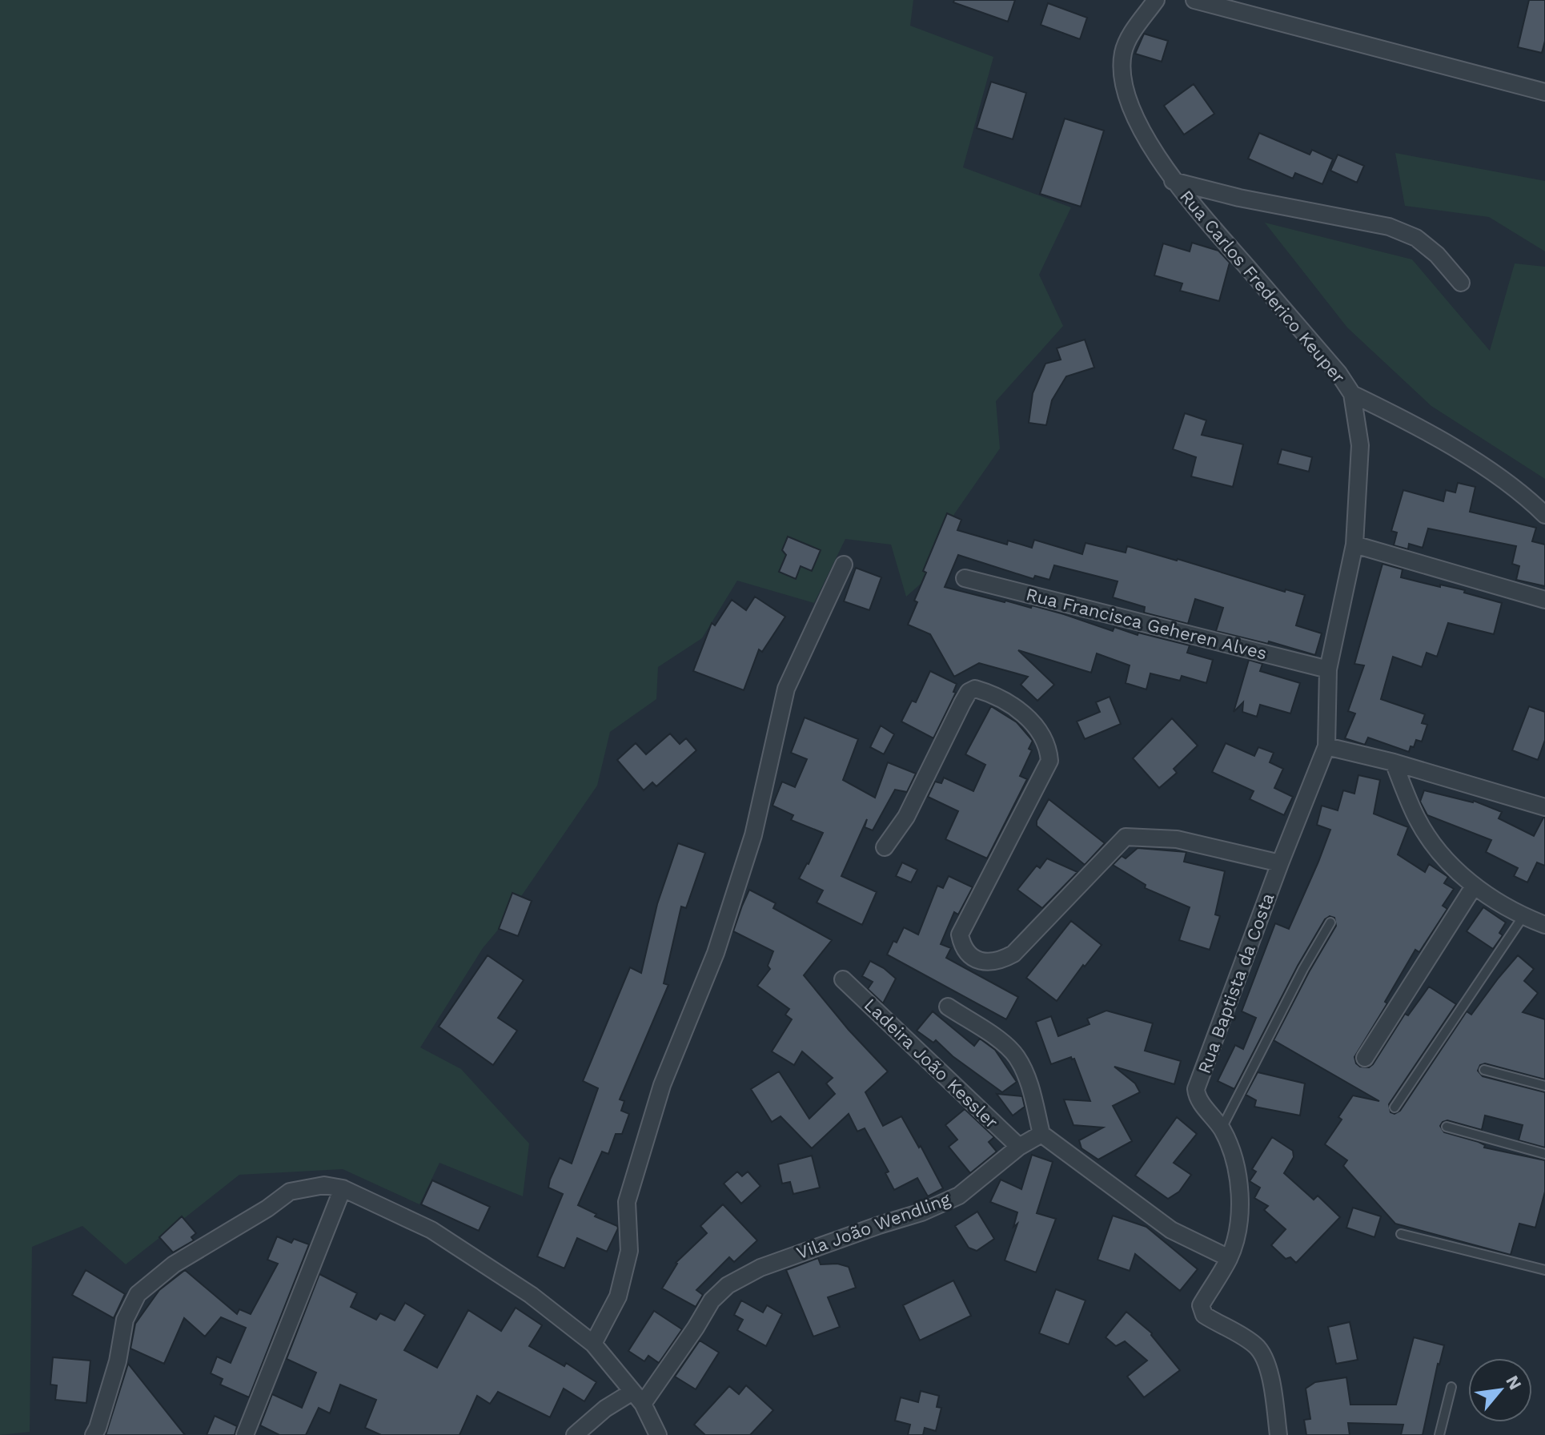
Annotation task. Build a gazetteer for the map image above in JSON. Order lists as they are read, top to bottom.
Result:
{
  "streets": {
    "street": [
      "Rua Carlos Frederico Keuper",
      "Rua Francisca Geheren Alves",
      "Rua Baptista da Costa",
      "Ladeira João Kessler",
      "Vila João Wendling"
    ]
  },
  "crossings": [
    ["Rua Carlos Frederico Keuper", "Rua Francisca Geheren Alves"],
    ["Rua Carlos Frederico Keuper", "Rua Baptista da Costa"],
    ["Ladeira João Kessler", "Vila João Wendling"]
  ],
  "north": "top right"
}
